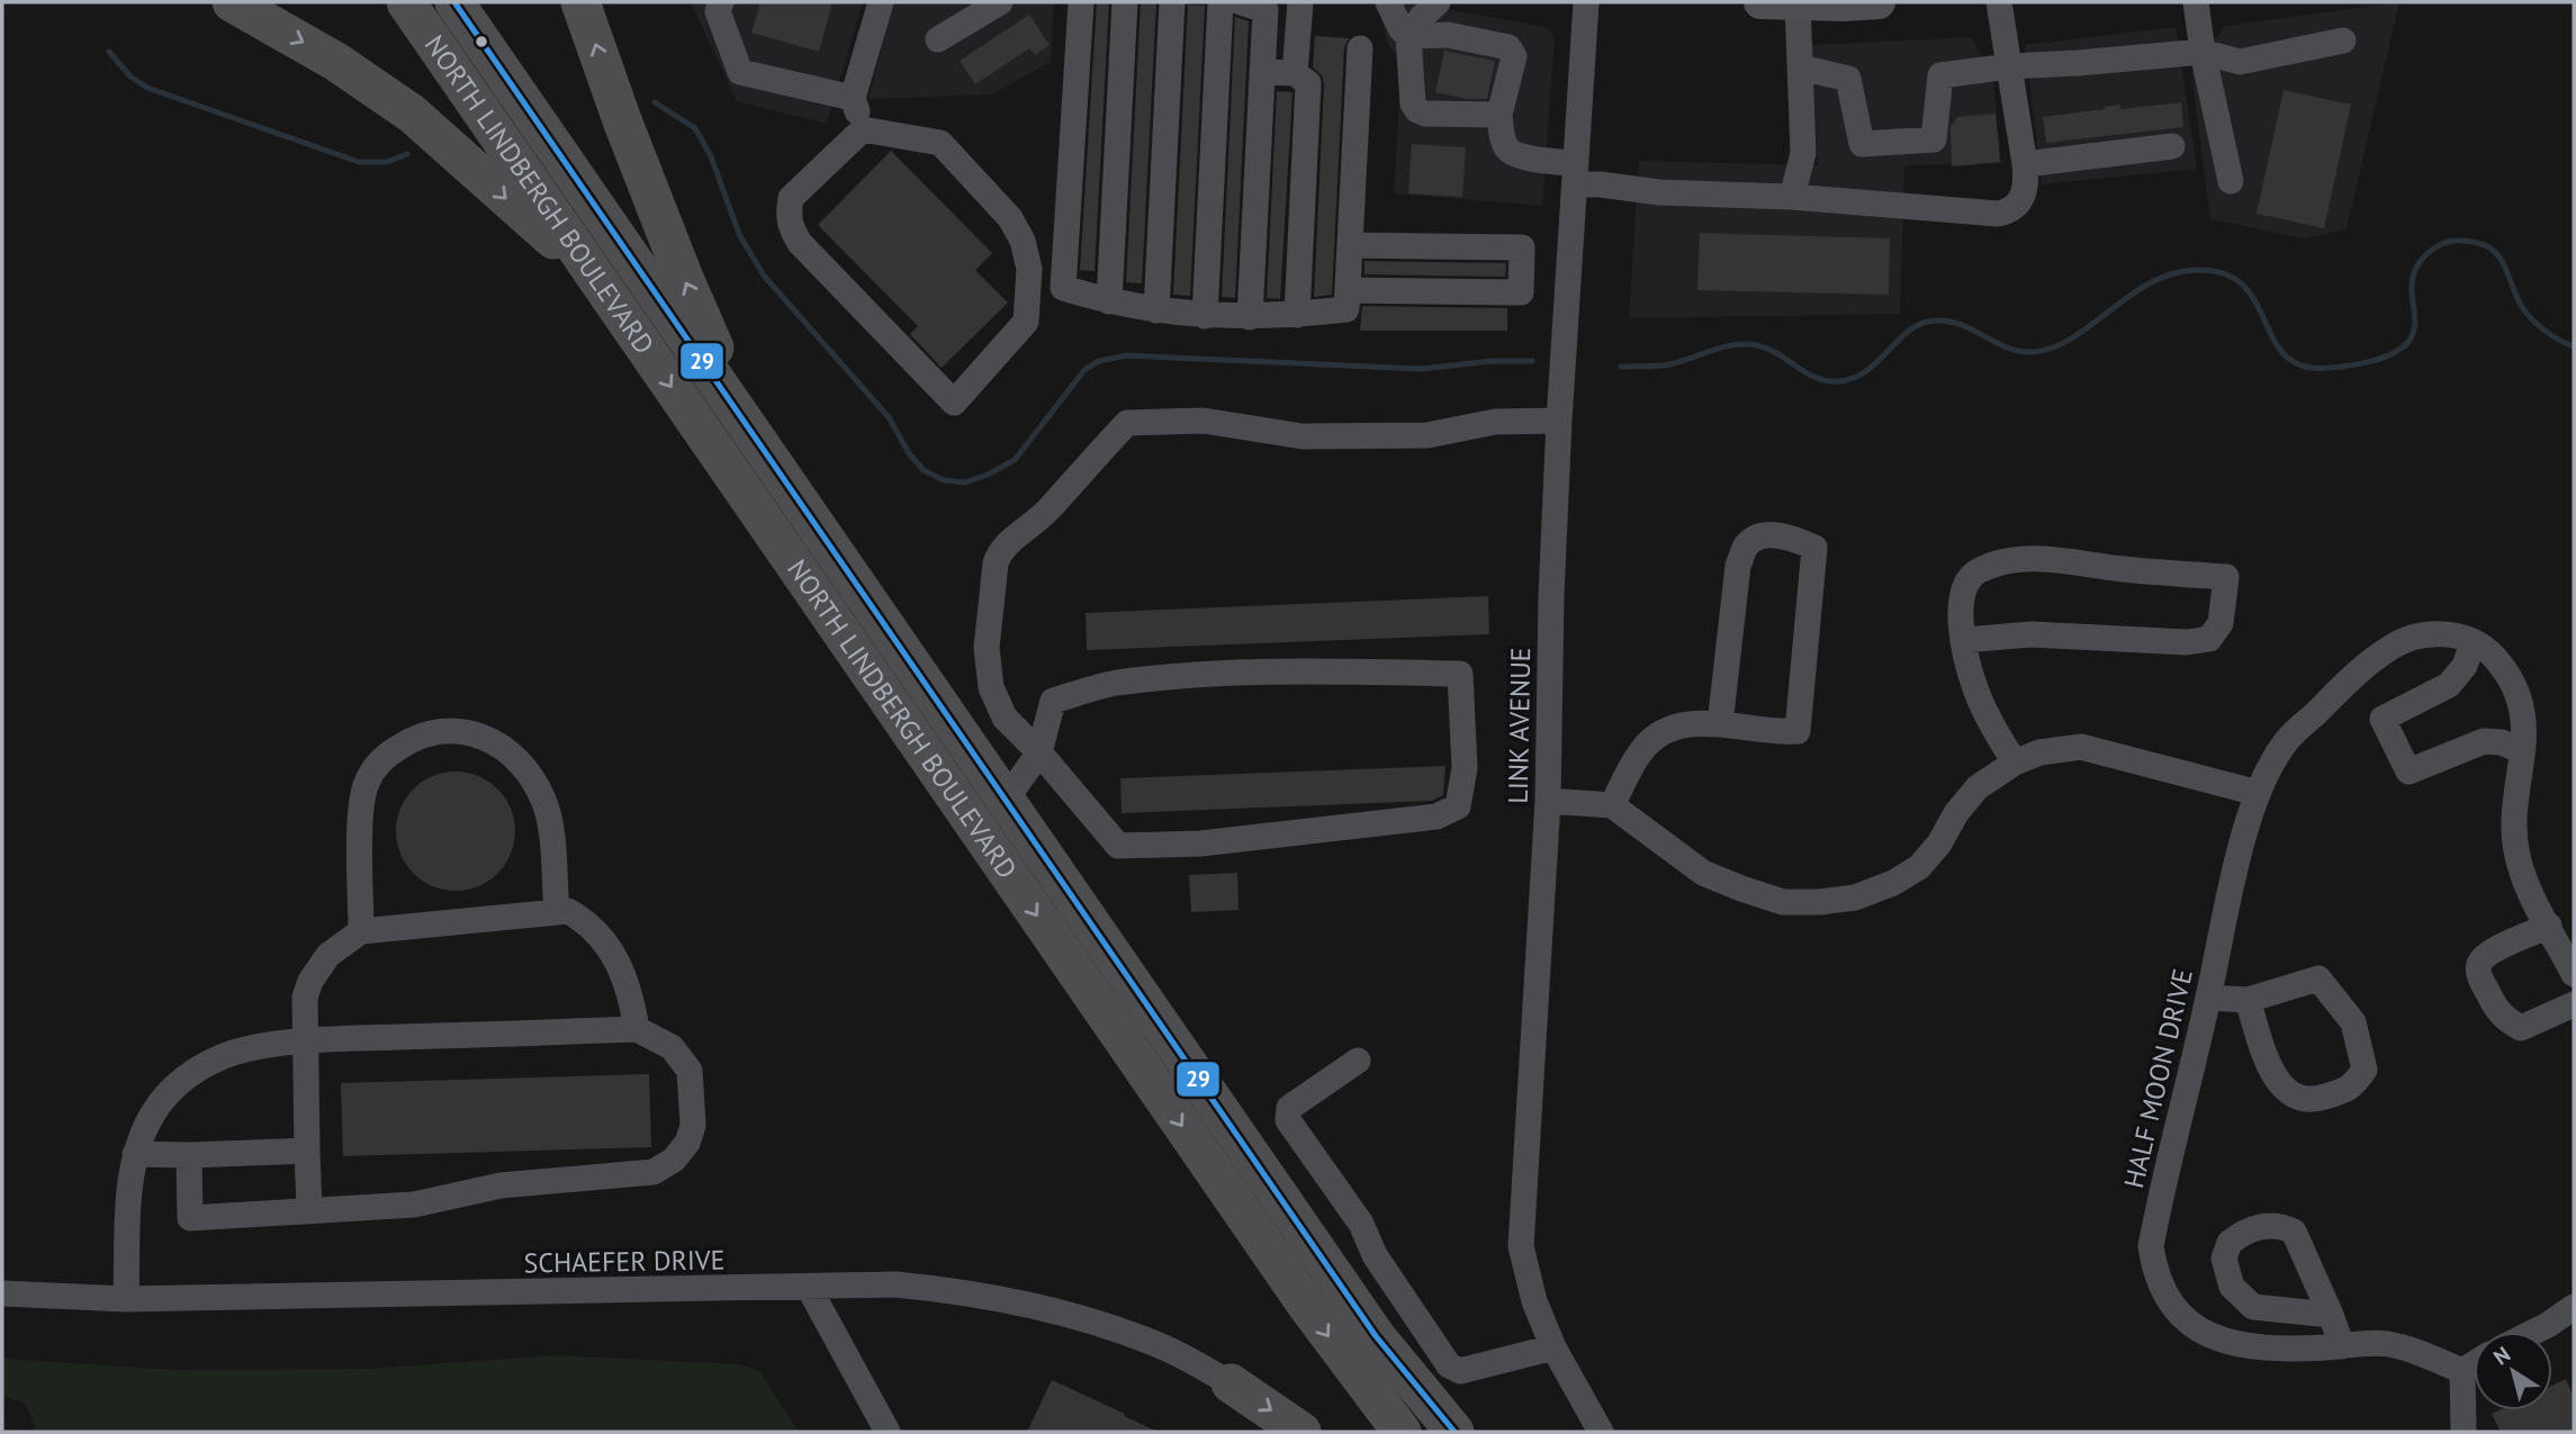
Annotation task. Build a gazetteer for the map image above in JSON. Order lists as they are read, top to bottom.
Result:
{
  "streets": {
    "highway": ["NORTH LINDBERGH BOULEVARD"],
    "street": ["LINK AVENUE", "HALF MOON DRIVE", "SCHAEFER DRIVE"]
  },
  "lines": ["transit line 29"],
  "north": "top left"
}
